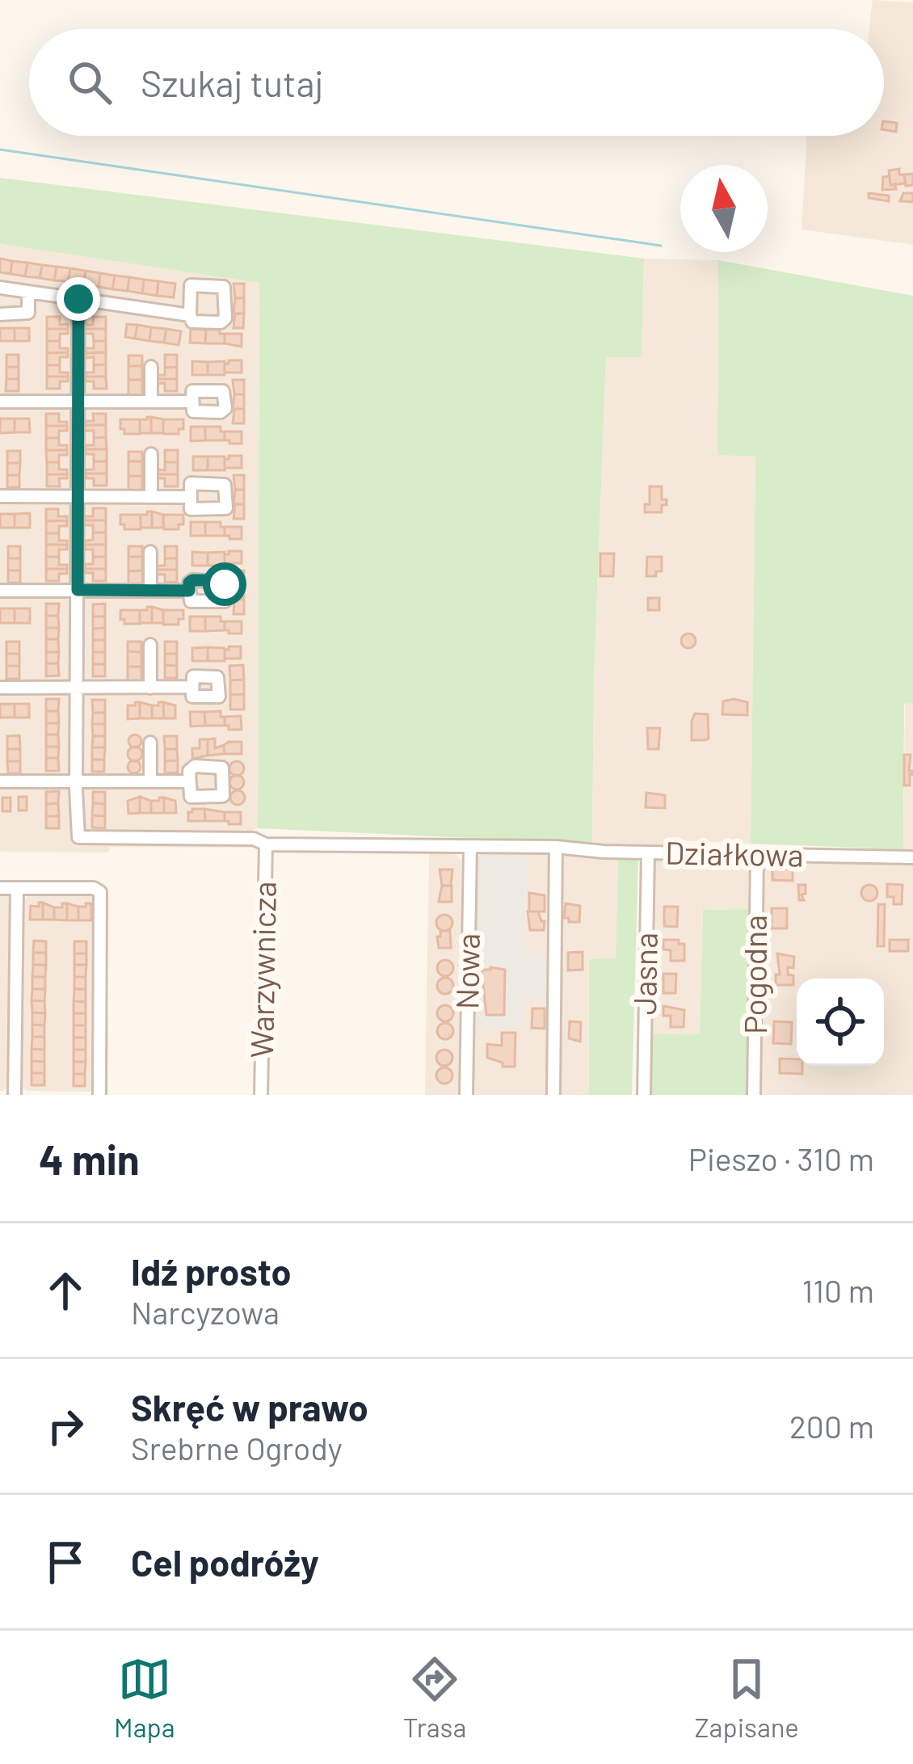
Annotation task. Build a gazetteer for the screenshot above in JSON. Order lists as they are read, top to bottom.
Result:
{
  "streets": {
    "street": [
      "Działkowa",
      "Warzywnicza",
      "Nowa",
      "Jasna",
      "Pogodna"
    ]
  },
  "crossings": [
    ["Działkowa", "Warzywnicza"],
    ["Działkowa", "Nowa"],
    ["Działkowa", "Jasna"],
    ["Działkowa", "Pogodna"]
  ],
  "north": "top",
  "page": {
    "search": "Szukaj tutaj",
    "heading": ["4 min", "Pieszo · 310 m"],
    "list": [
      ["Idź prosto", "Narcyzowa", "110 m"],
      ["Skręć w prawo", "Srebrne Ogrody", "200 m"],
      "Cel podróży"
    ],
    "nav": ["Mapa", "Trasa", "Zapisane"]
  }
}
